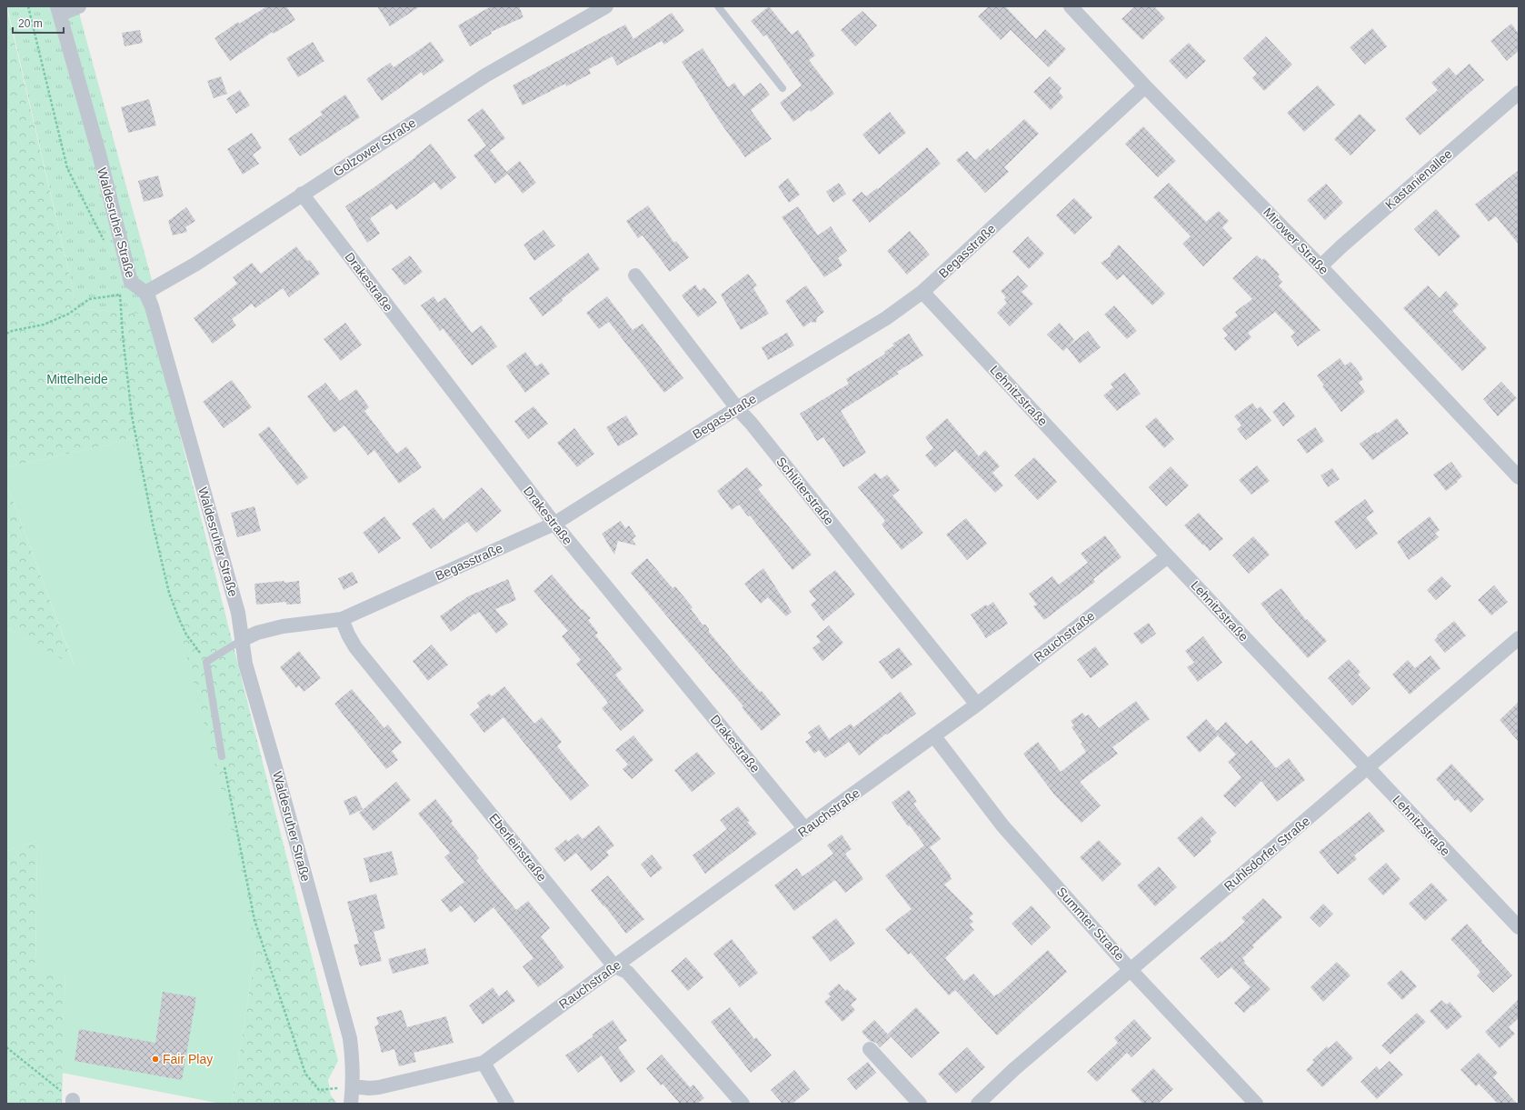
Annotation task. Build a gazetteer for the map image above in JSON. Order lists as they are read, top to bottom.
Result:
{
  "streets": {
    "street": [
      "Golzower Straße",
      "Kastanienallee",
      "Waldesruher Straße",
      "Mirower Straße",
      "Begasstraße",
      "Drakestraße",
      "Lehnitzstraße",
      "Schlüterstraße",
      "Rauchstraße",
      "Eberleinstraße",
      "Ruhlsdorfer Straße",
      "Summter Straße"
    ]
  },
  "crossings": [
    ["Golzower Straße", "Waldesruher Straße"],
    ["Golzower Straße", "Drakestraße"],
    ["Kastanienallee", "Mirower Straße"],
    ["Waldesruher Straße", "Begasstraße"],
    ["Waldesruher Straße", "Rauchstraße"],
    ["Mirower Straße", "Begasstraße"],
    ["Begasstraße", "Drakestraße"],
    ["Begasstraße", "Lehnitzstraße"],
    ["Begasstraße", "Schlüterstraße"],
    ["Begasstraße", "Eberleinstraße"],
    ["Drakestraße", "Rauchstraße"],
    ["Lehnitzstraße", "Rauchstraße"],
    ["Lehnitzstraße", "Ruhlsdorfer Straße"],
    ["Schlüterstraße", "Rauchstraße"],
    ["Rauchstraße", "Eberleinstraße"],
    ["Rauchstraße", "Summter Straße"],
    ["Ruhlsdorfer Straße", "Summter Straße"]
  ],
  "parks": ["Mittelheide"],
  "places": ["Fair Play"],
  "scale_bar": "20 m"
}
